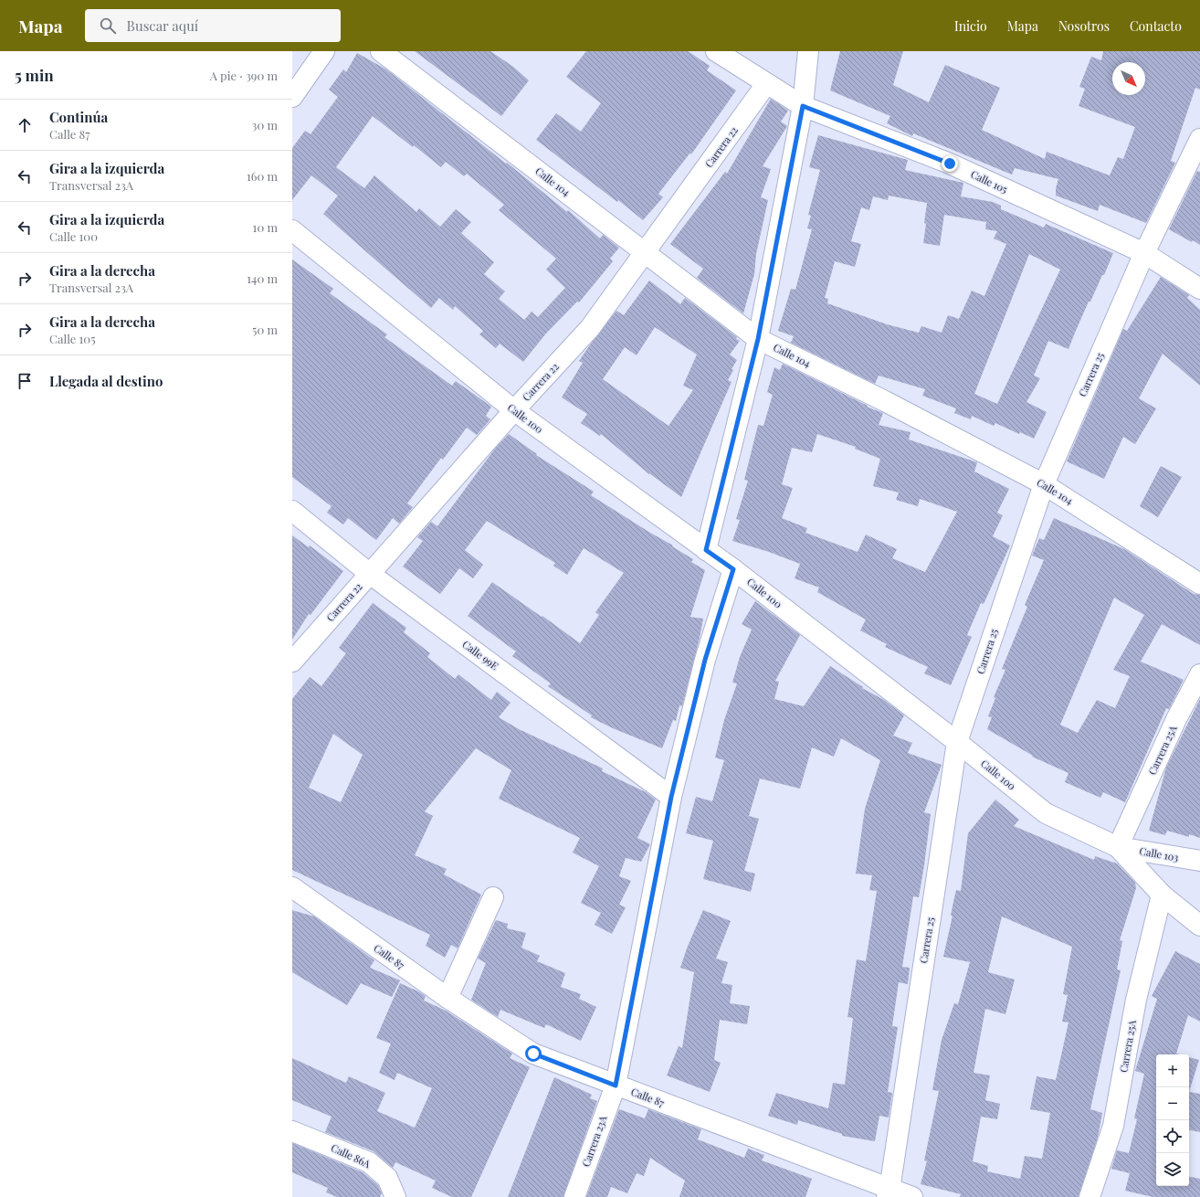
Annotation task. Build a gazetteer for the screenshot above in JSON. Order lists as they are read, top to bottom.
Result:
{
  "streets": {
    "street": [
      "Carrera 22",
      "Calle 104",
      "Calle 105",
      "Carrera 25",
      "Calle 100",
      "Calle 99E",
      "Carrera 25A",
      "Calle 103",
      "Calle 87",
      "Carrera 23A",
      "Calle 86A"
    ]
  },
  "crossings": [
    ["Carrera 22", "Calle 104"],
    ["Carrera 22", "Calle 105"],
    ["Carrera 22", "Calle 100"],
    ["Carrera 22", "Calle 99E"],
    ["Calle 104", "Carrera 25"],
    ["Calle 105", "Carrera 25"],
    ["Carrera 25", "Calle 100"],
    ["Carrera 25", "Calle 87"],
    ["Calle 100", "Carrera 25A"],
    ["Calle 100", "Calle 103"],
    ["Calle 100", "Carrera 23A"],
    ["Calle 99E", "Carrera 23A"],
    ["Carrera 25A", "Calle 103"],
    ["Calle 87", "Carrera 23A"]
  ],
  "north": "bottom right",
  "page": {
    "header": "Mapa",
    "search": "Buscar aquí",
    "nav": [
      "Inicio",
      "Mapa",
      "Nosotros",
      "Contacto"
    ],
    "heading": ["5 min", "A pie · 390 m"],
    "list": [
      ["Continúa", "Calle 87", "30 m"],
      ["Gira a la izquierda", "Transversal 23A", "160 m"],
      ["Gira a la izquierda", "Calle 100", "10 m"],
      ["Gira a la derecha", "Transversal 23A", "140 m"],
      ["Gira a la derecha", "Calle 105", "50 m"],
      "Llegada al destino"
    ],
    "map_buttons": ["+", "−"]
  }
}
